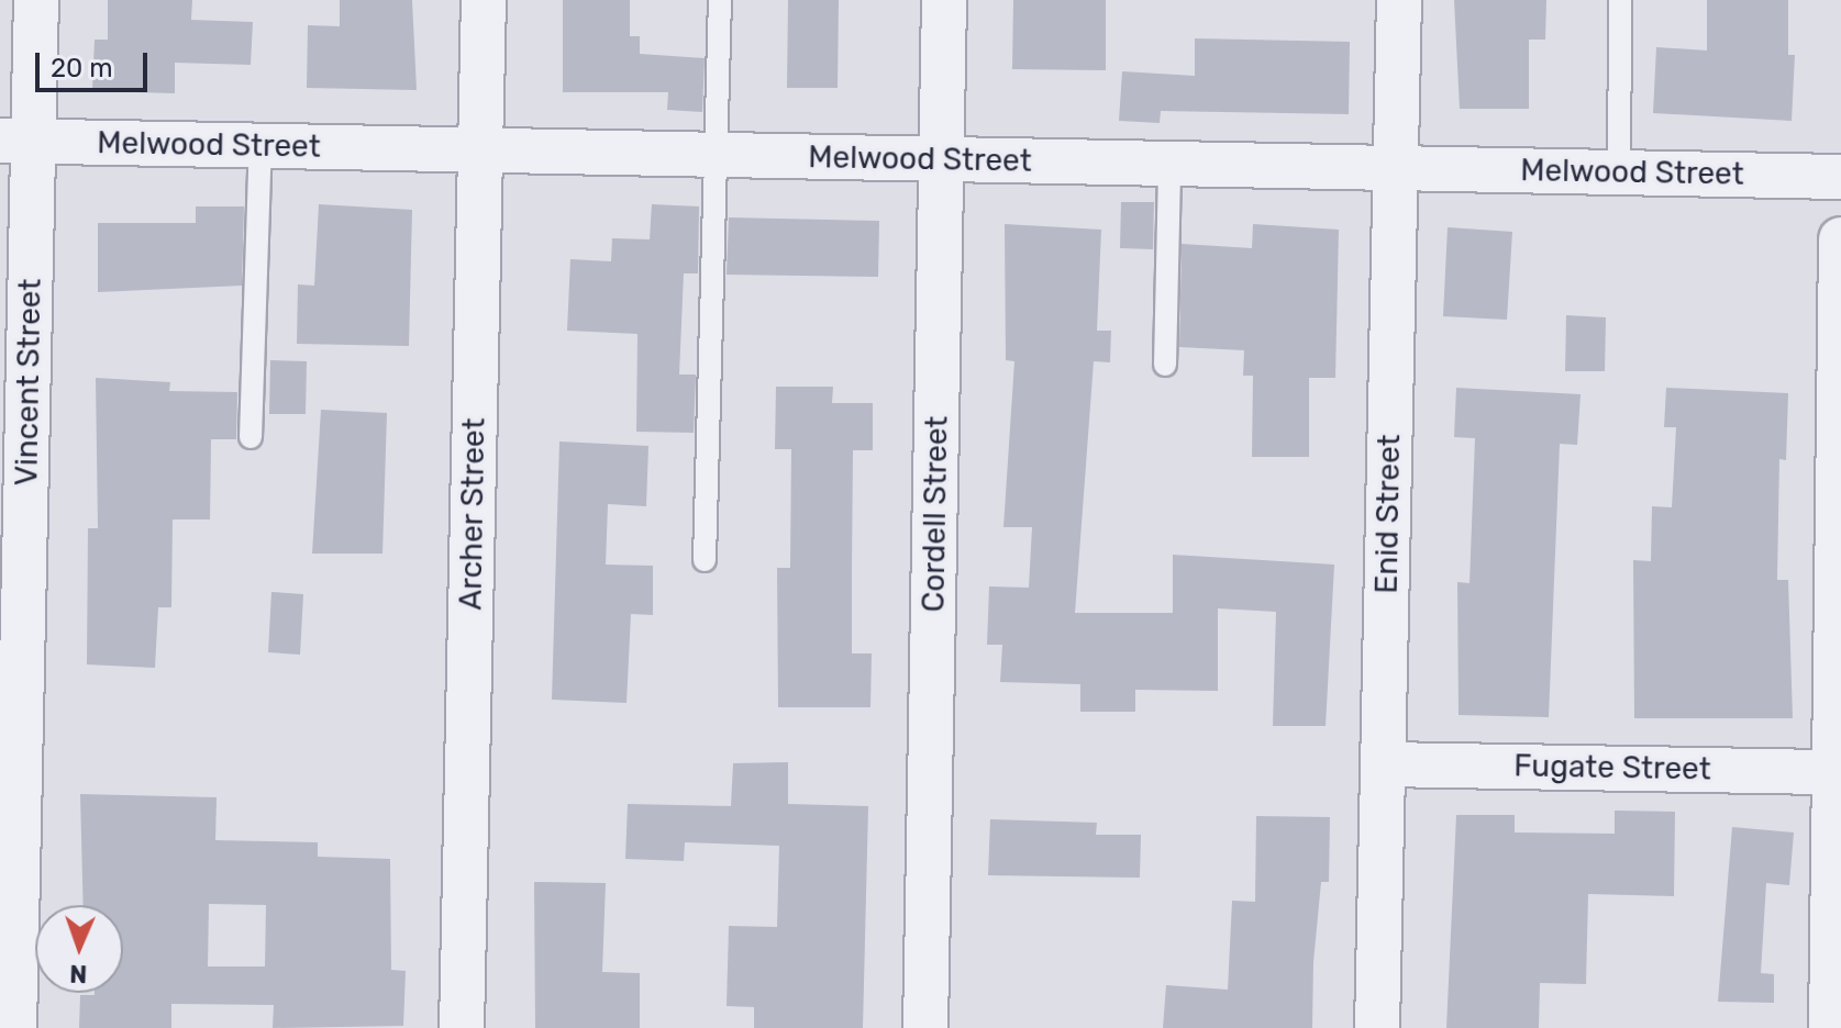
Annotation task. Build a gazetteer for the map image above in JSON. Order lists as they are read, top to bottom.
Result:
{
  "streets": {
    "street": [
      "Melwood Street",
      "Vincent Street",
      "Archer Street",
      "Cordell Street",
      "Enid Street",
      "Fugate Street"
    ]
  },
  "crossings": [
    ["Melwood Street", "Vincent Street"],
    ["Melwood Street", "Archer Street"],
    ["Melwood Street", "Cordell Street"],
    ["Melwood Street", "Enid Street"],
    ["Enid Street", "Fugate Street"]
  ],
  "scale_bar": "20 m",
  "north": "bottom"
}
